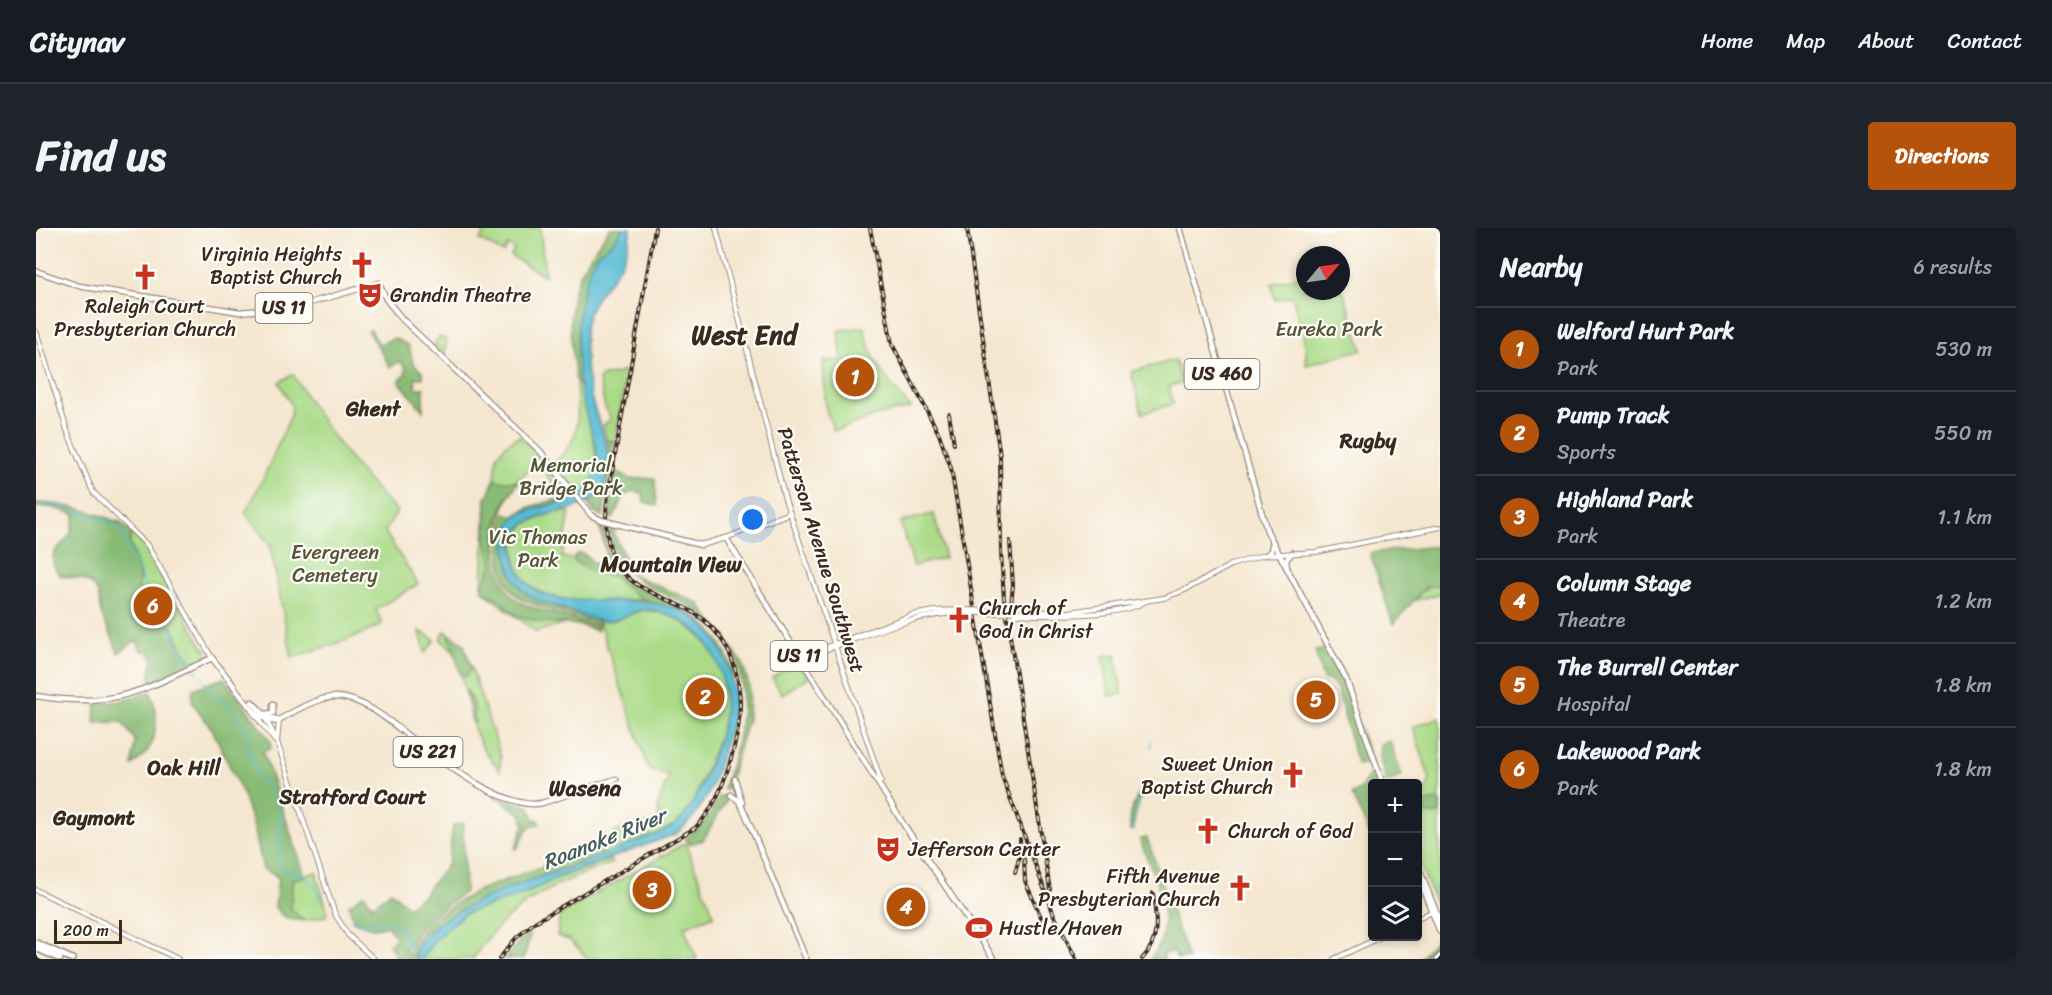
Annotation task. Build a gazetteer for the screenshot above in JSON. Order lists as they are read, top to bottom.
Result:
{
  "streets": {
    "main road": [
      "US 11",
      "US 460",
      "Patterson Avenue Southwest",
      "US 221"
    ]
  },
  "crossings": [
    ["US 11", "Patterson Avenue Southwest"]
  ],
  "districts": [
    "West End",
    "Ghent",
    "Rugby",
    "Mountain View",
    "Oak Hill",
    "Wasena",
    "Stratford Court",
    "Gaymont"
  ],
  "water": ["Roanoke River"],
  "parks": [
    "Eureka Park",
    "Memorial Bridge Park",
    "Vic Thomas Park",
    "Evergreen Cemetery"
  ],
  "places": {
    "church": [
      "Virginia Heights Baptist Church",
      "Raleigh Court Presbyterian Church",
      "Church of God in Christ",
      "Sweet Union Baptist Church",
      "Church of God",
      "Fifth Avenue Presbyterian Church"
    ],
    "theatre": ["Grandin Theatre", "Jefferson Center"],
    "sports": ["Hustle/Haven"]
  },
  "scale_bar": "200 m",
  "north": "top right",
  "page": {
    "header": "Citynav",
    "nav": [
      "Home",
      "Map",
      "About",
      "Contact"
    ],
    "title": "Find us",
    "buttons": "Directions",
    "heading": ["Nearby", "6 results"],
    "list": [
      {
        "mark": "1",
        "name": "Welford Hurt Park",
        "note": "Park",
        "value": "530 m"
      },
      {
        "mark": "2",
        "name": "Pump Track",
        "note": "Sports",
        "value": "550 m"
      },
      {
        "mark": "3",
        "name": "Highland Park",
        "note": "Park",
        "value": "1.1 km"
      },
      {
        "mark": "4",
        "name": "Column Stage",
        "note": "Theatre",
        "value": "1.2 km"
      },
      {
        "mark": "5",
        "name": "The Burrell Center",
        "note": "Hospital",
        "value": "1.8 km"
      },
      {
        "mark": "6",
        "name": "Lakewood Park",
        "note": "Park",
        "value": "1.8 km"
      }
    ],
    "pins": [
      "1",
      "6",
      "2",
      "5",
      "3",
      "4"
    ],
    "map_buttons": ["+", "−"],
    "scale": "200 m"
  }
}
